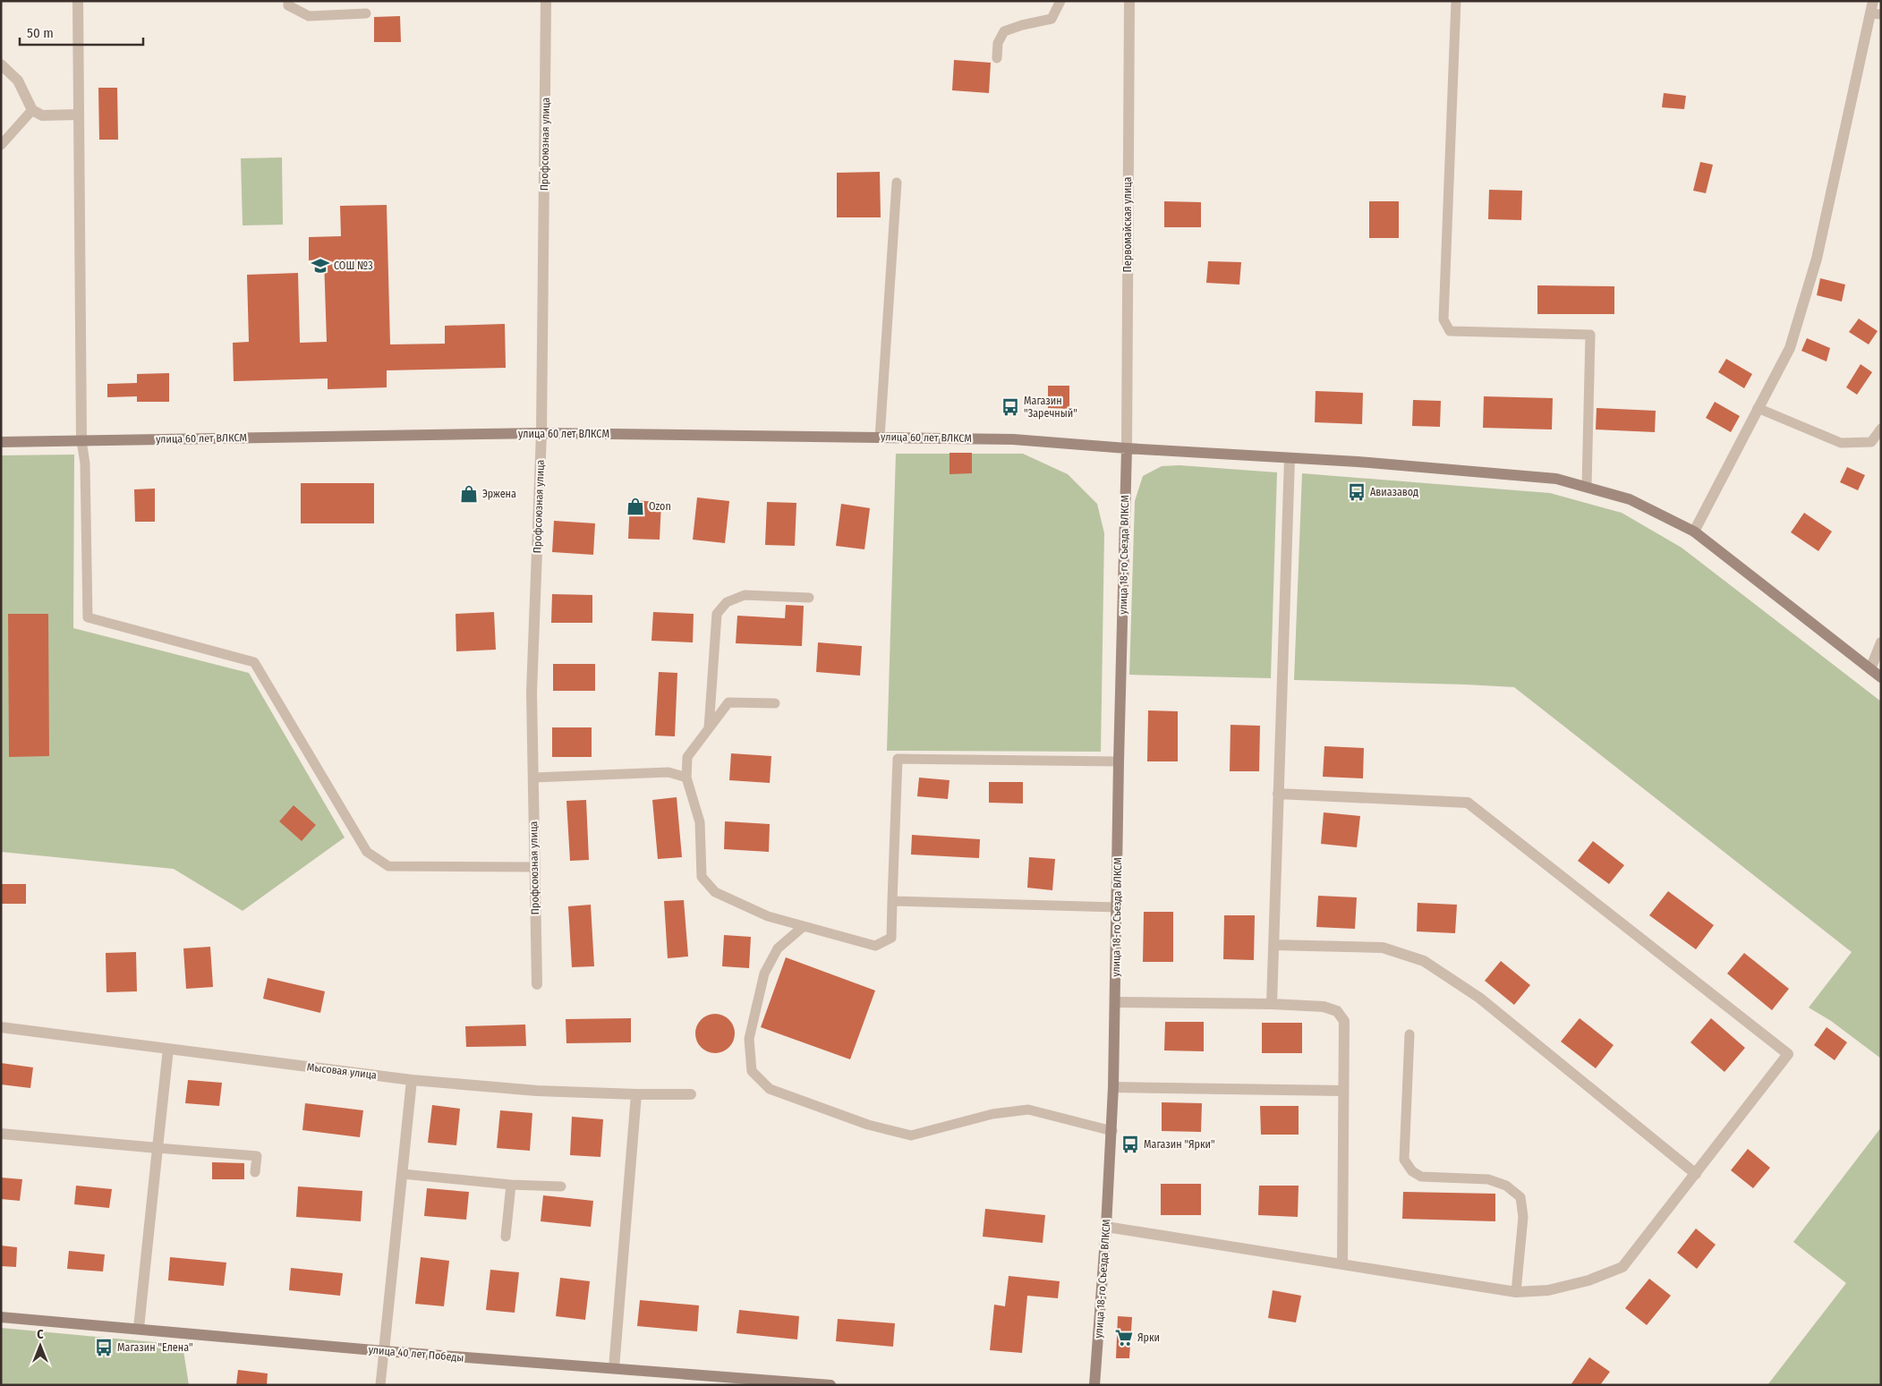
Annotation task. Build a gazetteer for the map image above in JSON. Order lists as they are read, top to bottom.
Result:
{
  "streets": {
    "street": [
      "Профсоюзная улица",
      "Первомайская улица",
      "улица 60 лет ВЛКСМ",
      "улица 18-го Съезда ВЛКСМ",
      "Мысовая улица",
      "улица 40 лет Победы"
    ]
  },
  "crossings": [
    ["Профсоюзная улица", "улица 60 лет ВЛКСМ"],
    ["Первомайская улица", "улица 60 лет ВЛКСМ"],
    ["Первомайская улица", "улица 18-го Съезда ВЛКСМ"],
    ["улица 60 лет ВЛКСМ", "улица 18-го Съезда ВЛКСМ"]
  ],
  "places": {
    "school or university": ["СОШ №3"],
    "bus stop": [
      "Магазин \"Заречный\"",
      "Авиазавод",
      "Магазин \"Ярки\"",
      "Магазин \"Елена\""
    ],
    "shop": ["Эржена", "Ozon"],
    "supermarket": ["Ярки"]
  },
  "scale_bar": "50 m",
  "north": "top"
}
